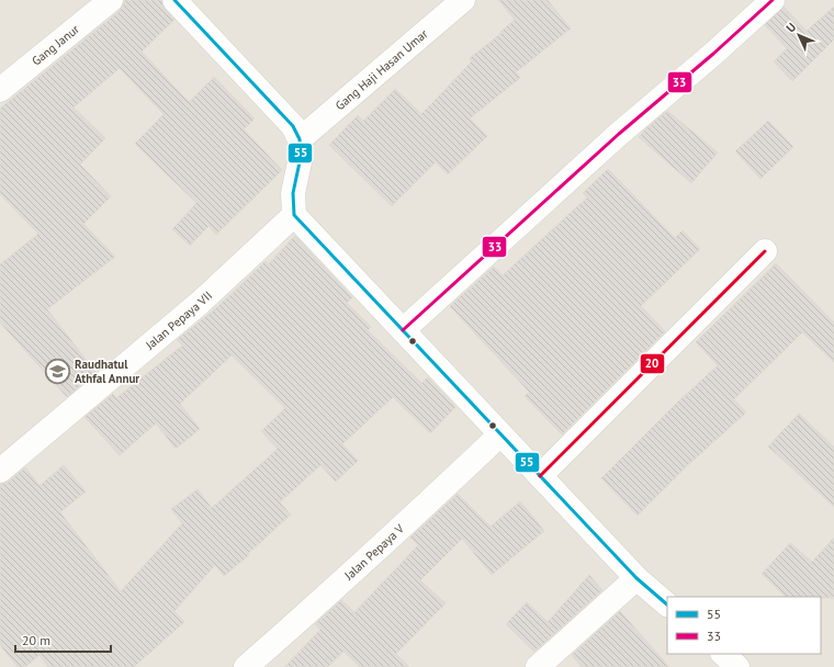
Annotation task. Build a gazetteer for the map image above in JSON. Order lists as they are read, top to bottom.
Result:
{
  "streets": {
    "street": [
      "Gang Janur",
      "Gang Haji Hasan Umar",
      "Jalan Pepaya VII",
      "Jalan Pepaya V"
    ]
  },
  "places": {
    "school or university": ["Raudhatul Athfal Annur"]
  },
  "lines": ["transit line 55", "transit line 33", "transit line 20"],
  "legend": ["55", "33"],
  "scale_bar": "20 m",
  "north": "top left"
}
